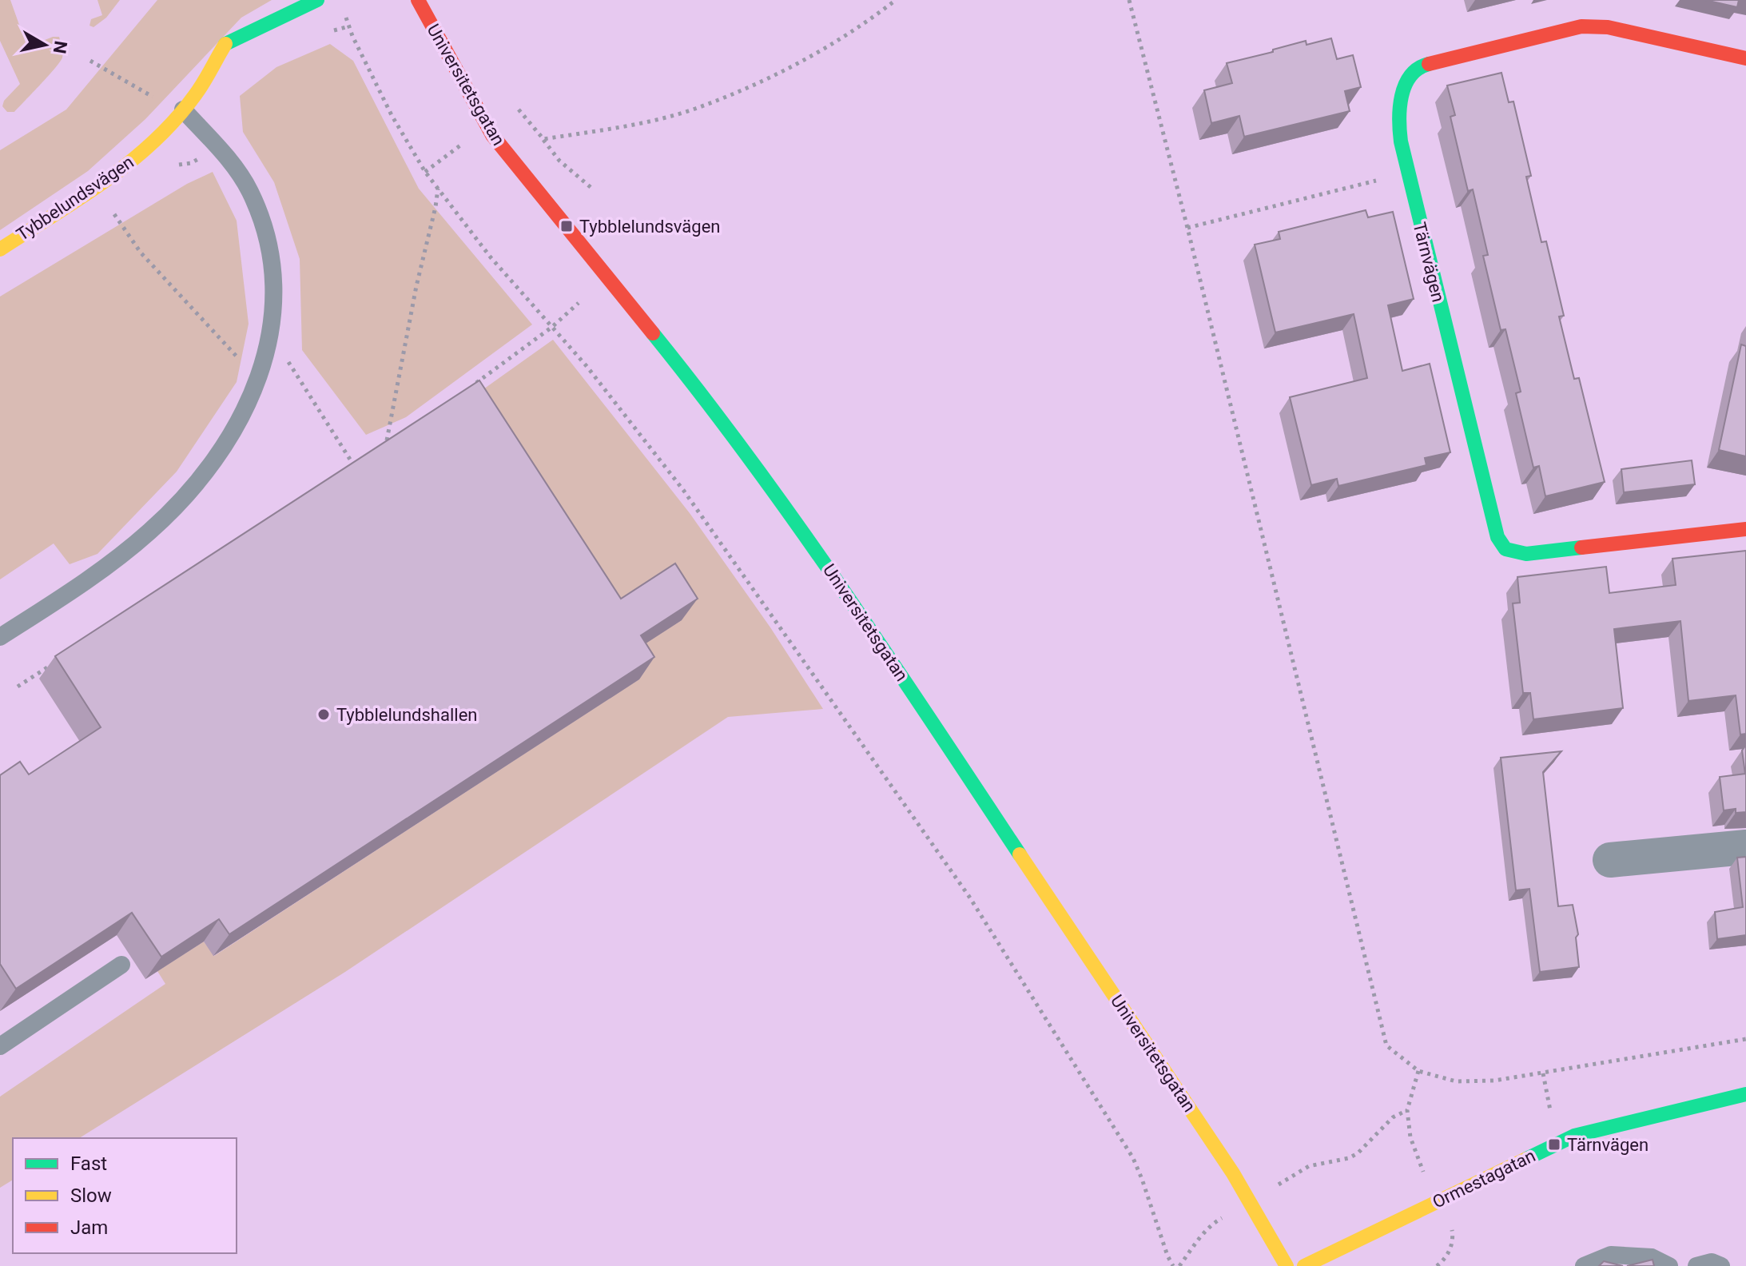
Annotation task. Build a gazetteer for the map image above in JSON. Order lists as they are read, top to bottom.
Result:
{
  "streets": {
    "street": [
      "Universitetsgatan",
      "Tybbelundsvägen",
      "Tärnvägen",
      "Ormestagatan"
    ]
  },
  "places": {
    "transit": ["Tybblelundsvägen", "Tärnvägen"],
    "other": ["Tybblelundshallen"]
  },
  "legend": ["Fast", "Slow", "Jam"],
  "north": "right"
}
